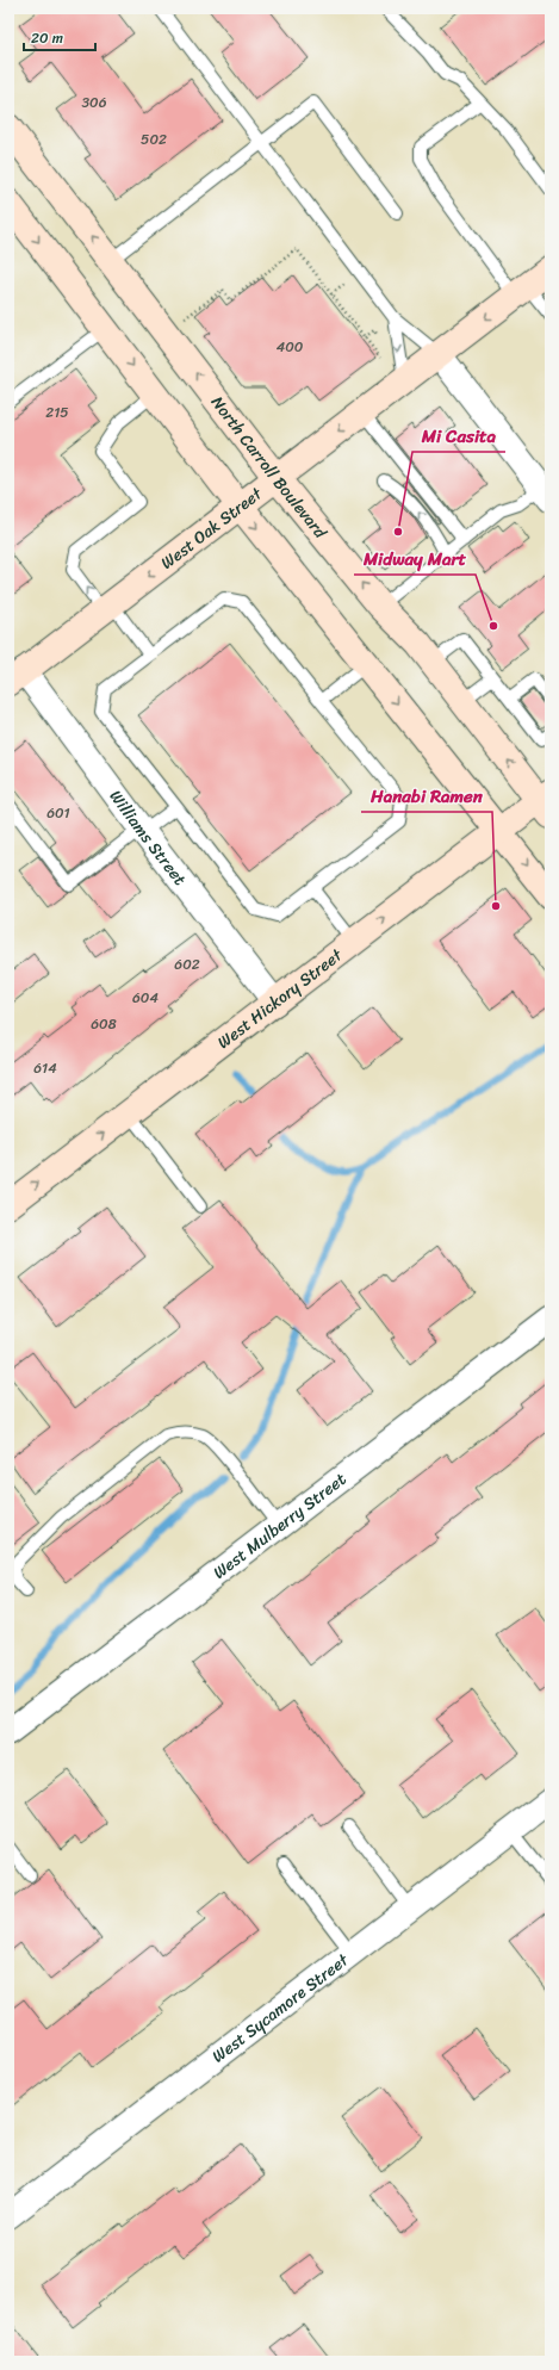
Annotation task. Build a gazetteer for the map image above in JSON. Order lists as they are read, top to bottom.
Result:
{
  "streets": {
    "main road": ["North Carroll Boulevard", "West Oak Street", "West Hickory Street"],
    "street": ["Williams Street", "West Mulberry Street", "West Sycamore Street"]
  },
  "crossings": [
    ["North Carroll Boulevard", "West Oak Street"],
    ["North Carroll Boulevard", "West Hickory Street"],
    ["West Oak Street", "Williams Street"],
    ["Williams Street", "West Hickory Street"]
  ],
  "one_way": ["West Oak Street", "West Hickory Street"],
  "places": ["Mi Casita", "Midway Mart", "Hanabi Ramen"],
  "house_numbers": [
    "306",
    "502",
    "400",
    "215",
    "601",
    "602",
    "604",
    "608",
    "614"
  ],
  "scale_bar": "20 m"
}
